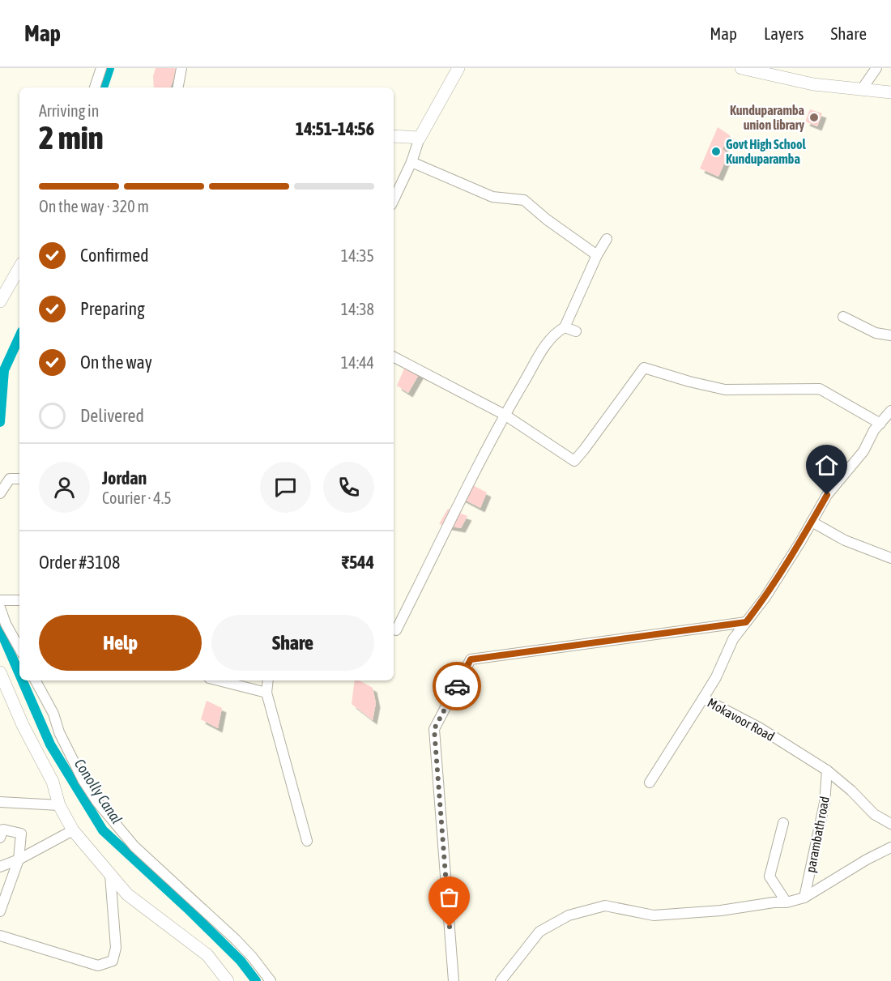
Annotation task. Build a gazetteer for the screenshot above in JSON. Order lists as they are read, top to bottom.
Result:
{
  "streets": {
    "street": ["Mokavoor Road", "parambath road"]
  },
  "crossings": [
    ["Mokavoor Road", "parambath road"]
  ],
  "water": ["Conolly Canal"],
  "places": ["Kunduparamba union library", "Govt High School Kunduparamba"],
  "page": {
    "header": "Map",
    "nav": ["Map", "Layers", "Share"],
    "heading": ["2 min", "Arriving in", "14:51–14:56"],
    "panel": [
      "Jordan",
      "Courier · 4.5",
      "Order #3108",
      "₹544"
    ],
    "bar": "On the way · 320 m",
    "list": [
      ["Confirmed", "14:35"],
      ["Preparing", "14:38"],
      ["On the way", "14:44"],
      "Delivered"
    ],
    "buttons": ["Help", "Share"]
  }
}
